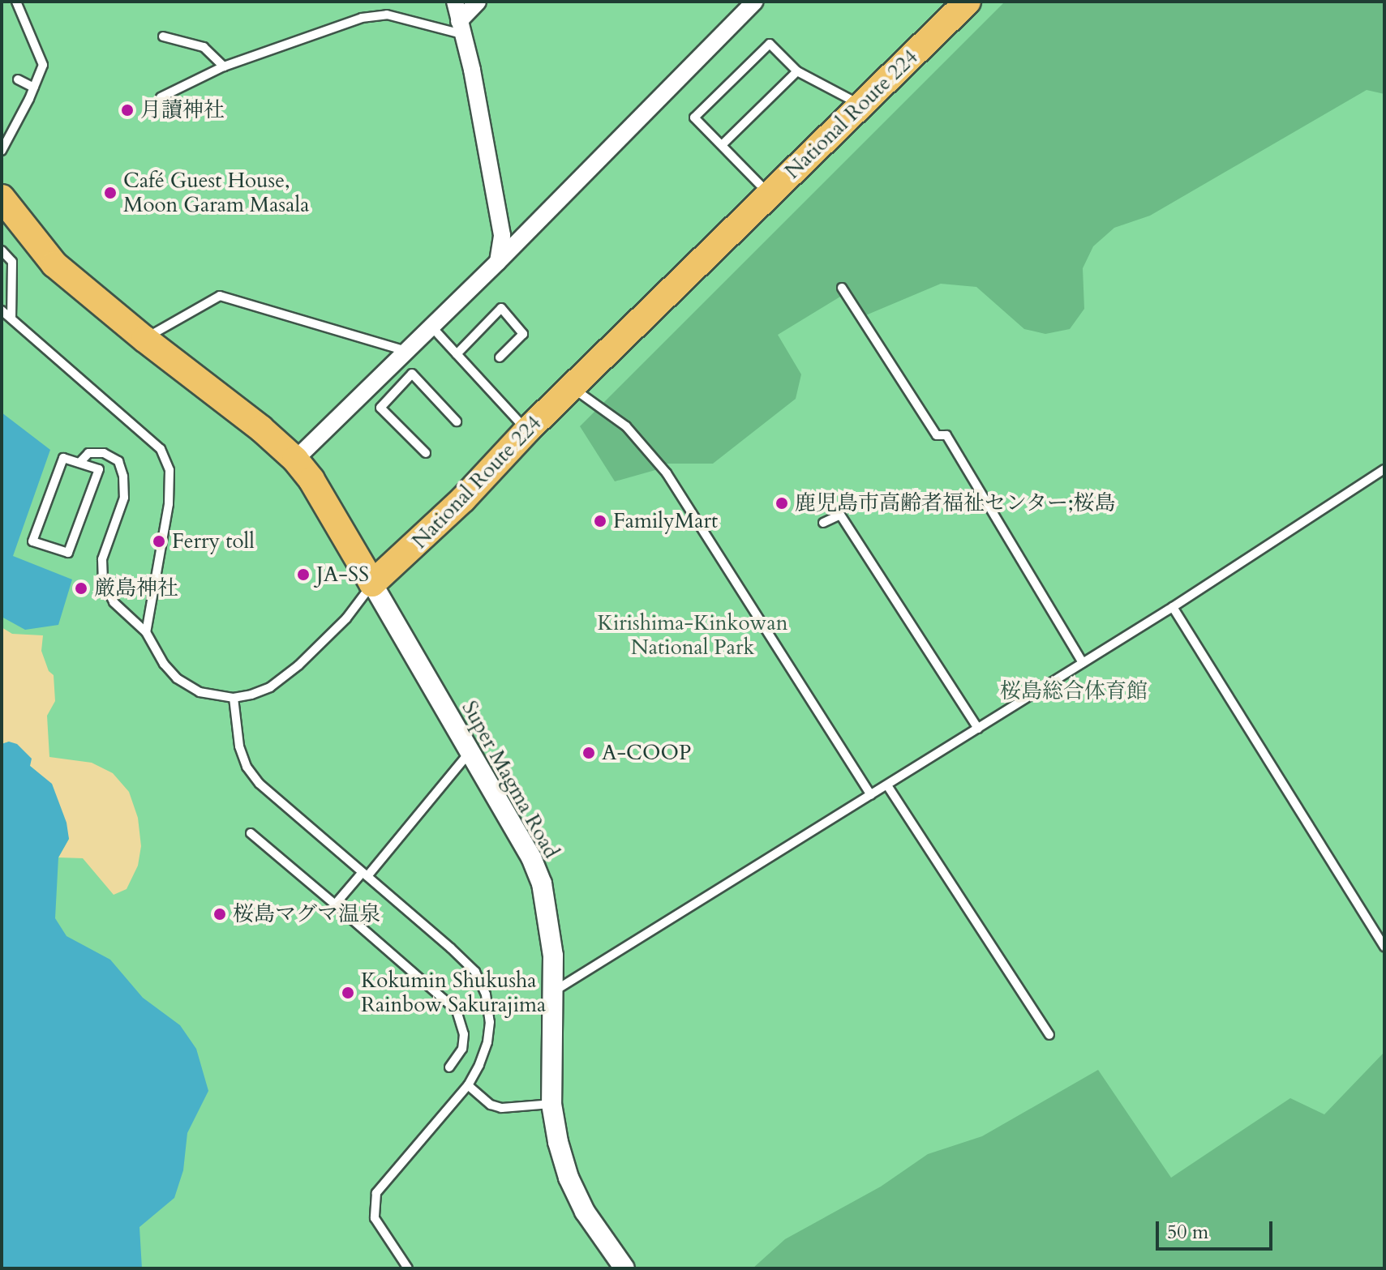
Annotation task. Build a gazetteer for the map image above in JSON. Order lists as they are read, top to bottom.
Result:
{
  "streets": {
    "highway": ["National Route 224"],
    "street": ["Super Magma Road"]
  },
  "crossings": [
    ["National Route 224", "Super Magma Road"]
  ],
  "parks": ["Kirishima-Kinkowan National Park", "桜島総合体育館"],
  "places": [
    "月讀神社",
    "Café Guest House, Moon Garam Masala",
    "鹿児島市高齢者福祉センター;桜島",
    "FamilyMart",
    "Ferry toll",
    "JA-SS",
    "厳島神社",
    "A-COOP",
    "桜島マグマ温泉",
    "Kokumin Shukusha Rainbow Sakurajima"
  ],
  "scale_bar": "50 m"
}
